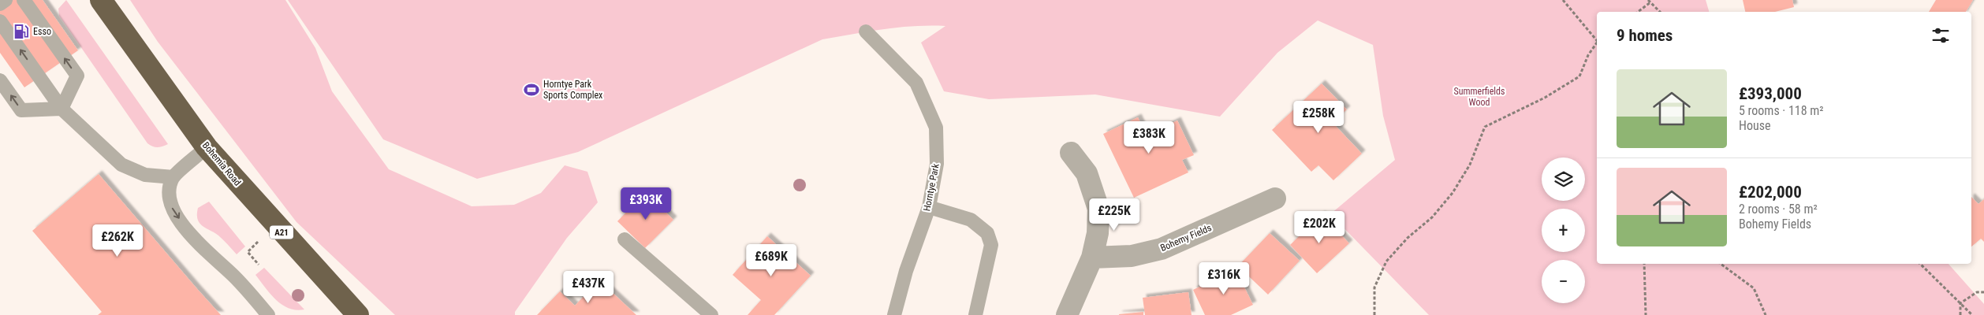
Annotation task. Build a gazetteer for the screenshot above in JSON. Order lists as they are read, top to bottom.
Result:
{
  "streets": {
    "highway": ["Bohemia Road", "A21"],
    "street": ["Bohemy Fields"],
    "lane": ["Horntye Park"]
  },
  "parks": ["Summerfields Wood"],
  "places": {
    "fuel station": ["Esso"],
    "sports": ["Horntye Park Sports Complex"]
  },
  "page": {
    "heading": "9 homes",
    "list": [
      {
        "name": "£393,000",
        "note": "5 rooms · 118 m² · House"
      },
      {
        "name": "£202,000",
        "note": "2 rooms · 58 m² · Bohemy Fields"
      }
    ],
    "price": [
      "£258K",
      "£383K",
      "£393K",
      "£225K",
      "£202K",
      "£262K",
      "£689K",
      "£316K",
      "£437K"
    ],
    "map_buttons": ["+", "−"]
  }
}
